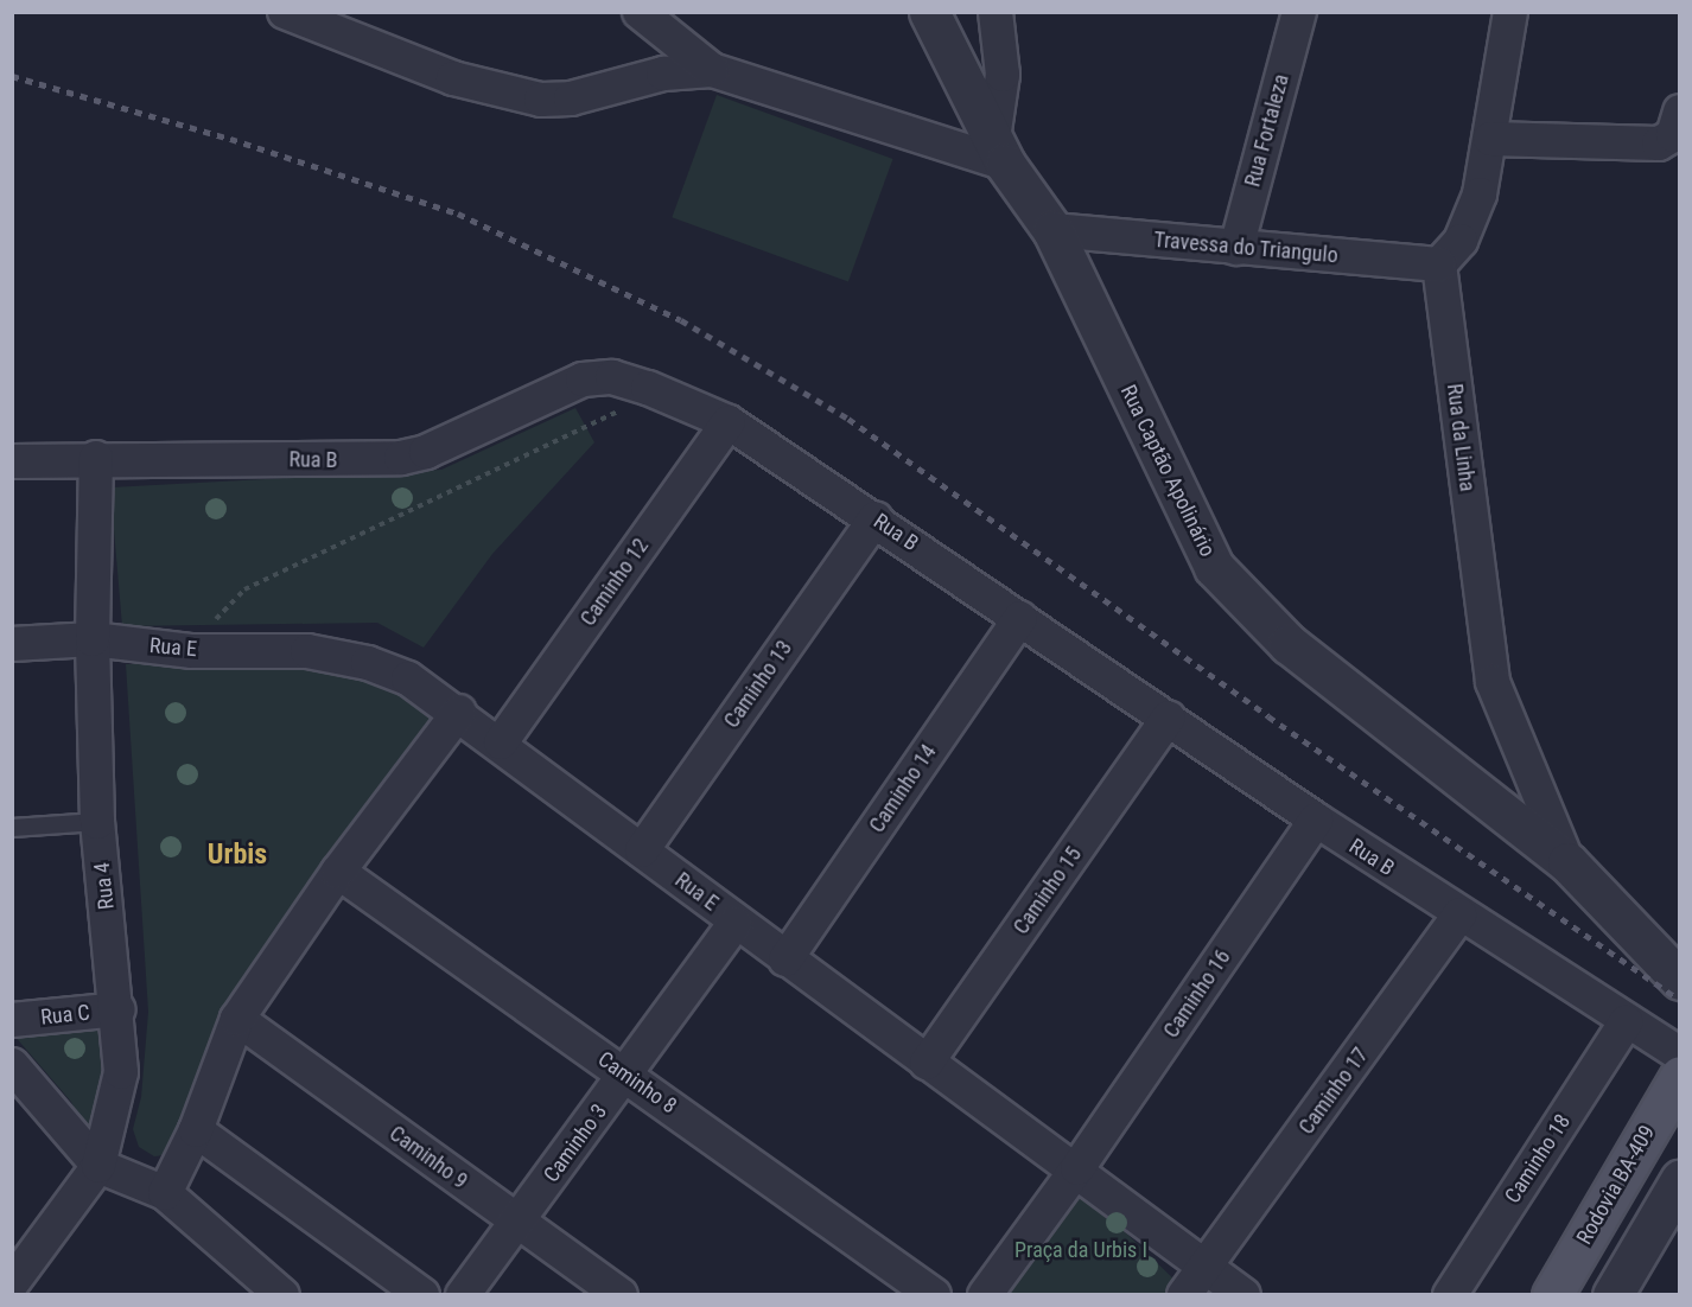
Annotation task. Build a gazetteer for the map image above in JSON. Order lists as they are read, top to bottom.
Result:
{
  "streets": {
    "main road": ["Rodovia BA-409"],
    "street": [
      "Rua Fortaleza",
      "Travessa do Triangulo",
      "Rua da Linha",
      "Rua B",
      "Rua Captão Apolinário",
      "Caminho 12",
      "Rua E",
      "Caminho 13",
      "Caminho 14",
      "Rua 4",
      "Caminho 15",
      "Caminho 16",
      "Rua C",
      "Caminho 8",
      "Caminho 17",
      "Caminho 3",
      "Caminho 9",
      "Caminho 18"
    ]
  },
  "crossings": [
    ["Rua Fortaleza", "Travessa do Triangulo"],
    ["Travessa do Triangulo", "Rua da Linha"],
    ["Travessa do Triangulo", "Rua Captão Apolinário"],
    ["Rua da Linha", "Rua Captão Apolinário"],
    ["Rua B", "Caminho 12"],
    ["Rua B", "Caminho 13"],
    ["Rua B", "Caminho 14"],
    ["Rua B", "Rua 4"],
    ["Rua B", "Caminho 15"],
    ["Rua B", "Caminho 16"],
    ["Rua B", "Caminho 17"],
    ["Rua B", "Caminho 18"],
    ["Caminho 12", "Rua E"],
    ["Rua E", "Caminho 13"],
    ["Rua E", "Caminho 14"],
    ["Rua E", "Rua 4"],
    ["Rua E", "Caminho 15"],
    ["Rua E", "Caminho 16"],
    ["Rua E", "Caminho 17"],
    ["Rua E", "Caminho 3"],
    ["Rua 4", "Rua C"],
    ["Caminho 8", "Caminho 3"],
    ["Caminho 3", "Caminho 9"]
  ],
  "districts": ["Urbis"],
  "parks": ["Praça da Urbis I"]
}
